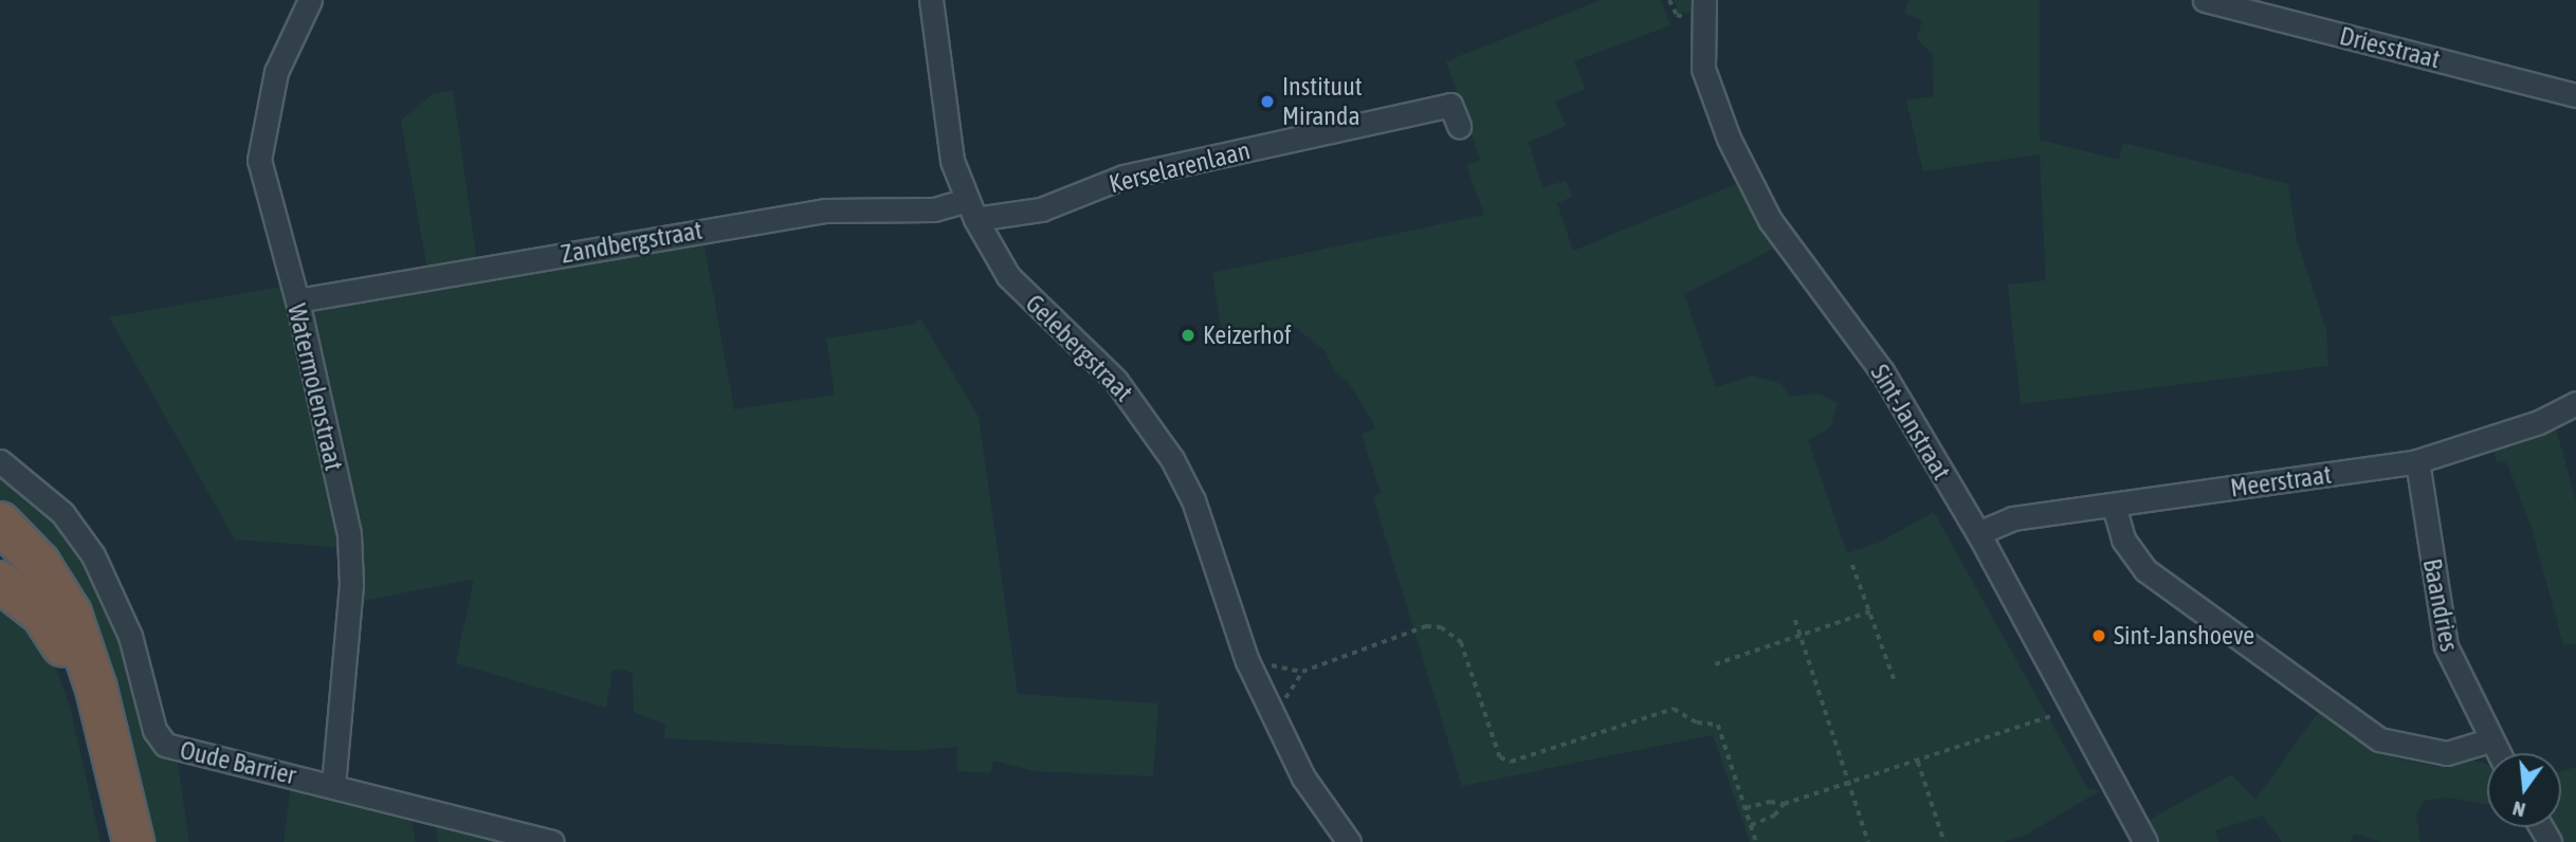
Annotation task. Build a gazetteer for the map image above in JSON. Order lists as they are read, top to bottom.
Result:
{
  "streets": {
    "street": [
      "Driesstraat",
      "Kerselarenlaan",
      "Zandbergstraat",
      "Gelebergstraat",
      "Watermolenstraat",
      "Sint-Janstraat",
      "Meerstraat",
      "Baandries",
      "Oude Barrier"
    ]
  },
  "crossings": [
    ["Kerselarenlaan", "Zandbergstraat"],
    ["Kerselarenlaan", "Gelebergstraat"],
    ["Zandbergstraat", "Gelebergstraat"],
    ["Zandbergstraat", "Watermolenstraat"],
    ["Watermolenstraat", "Oude Barrier"],
    ["Sint-Janstraat", "Meerstraat"],
    ["Meerstraat", "Baandries"]
  ],
  "places": ["Instituut Miranda", "Keizerhof", "Sint-Janshoeve"],
  "north": "bottom"
}
